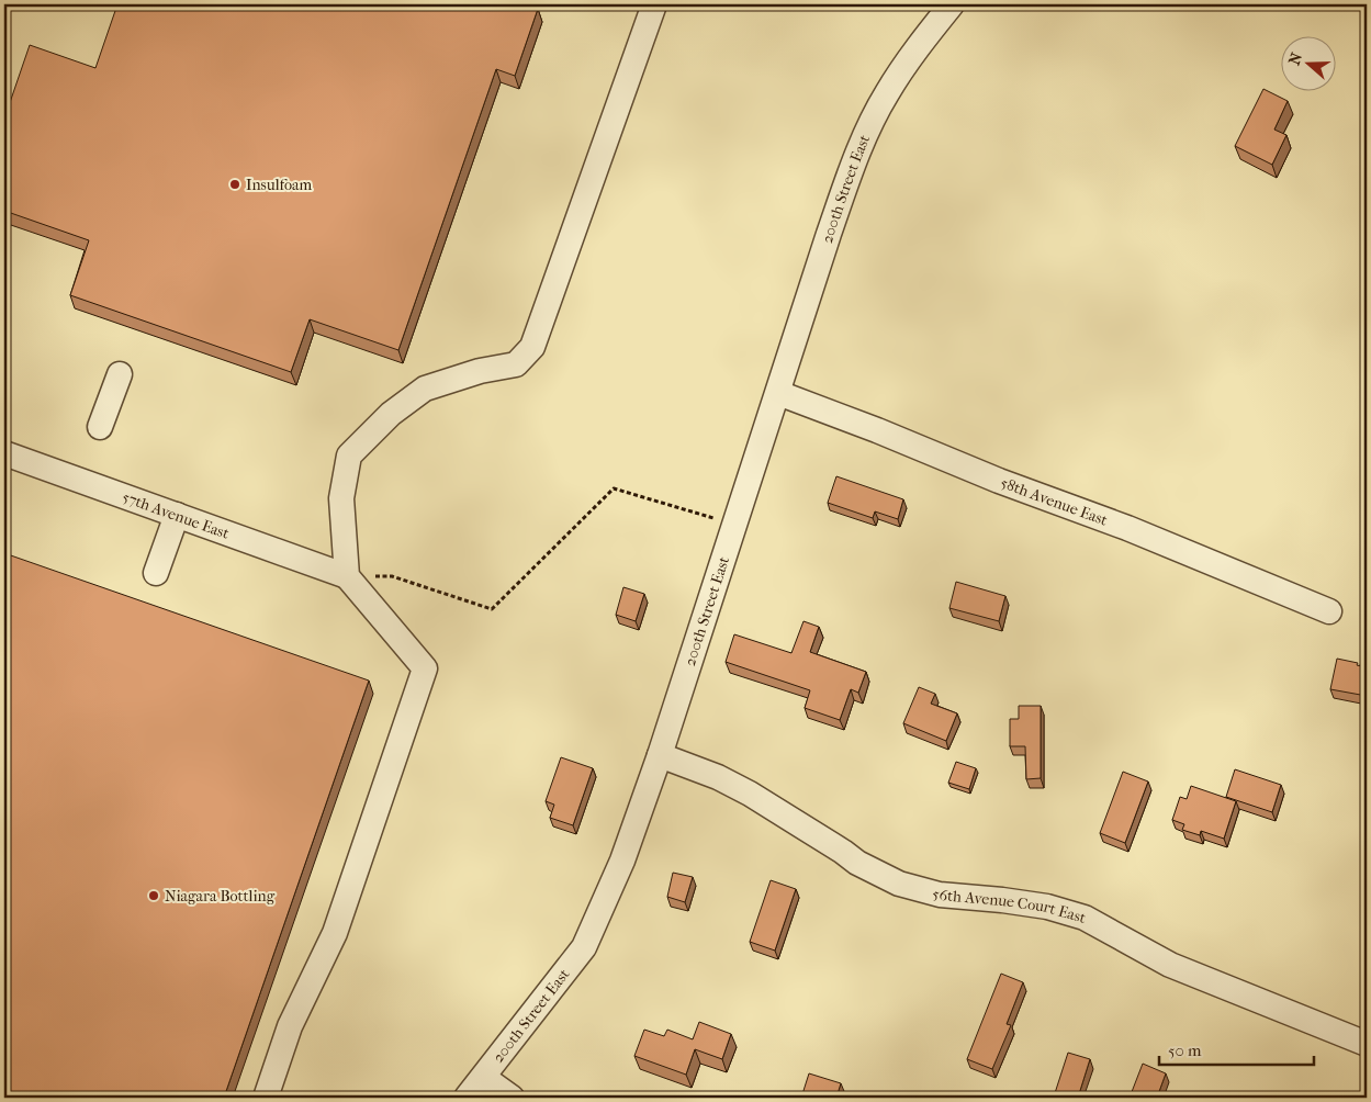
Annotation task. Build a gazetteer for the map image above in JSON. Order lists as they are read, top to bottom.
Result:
{
  "streets": {
    "street": [
      "200th Street East",
      "58th Avenue East",
      "57th Avenue East",
      "56th Avenue Court East"
    ]
  },
  "crossings": [
    ["200th Street East", "58th Avenue East"],
    ["200th Street East", "56th Avenue Court East"]
  ],
  "places": ["Insulfoam", "Niagara Bottling"],
  "scale_bar": "50 m",
  "north": "left"
}
